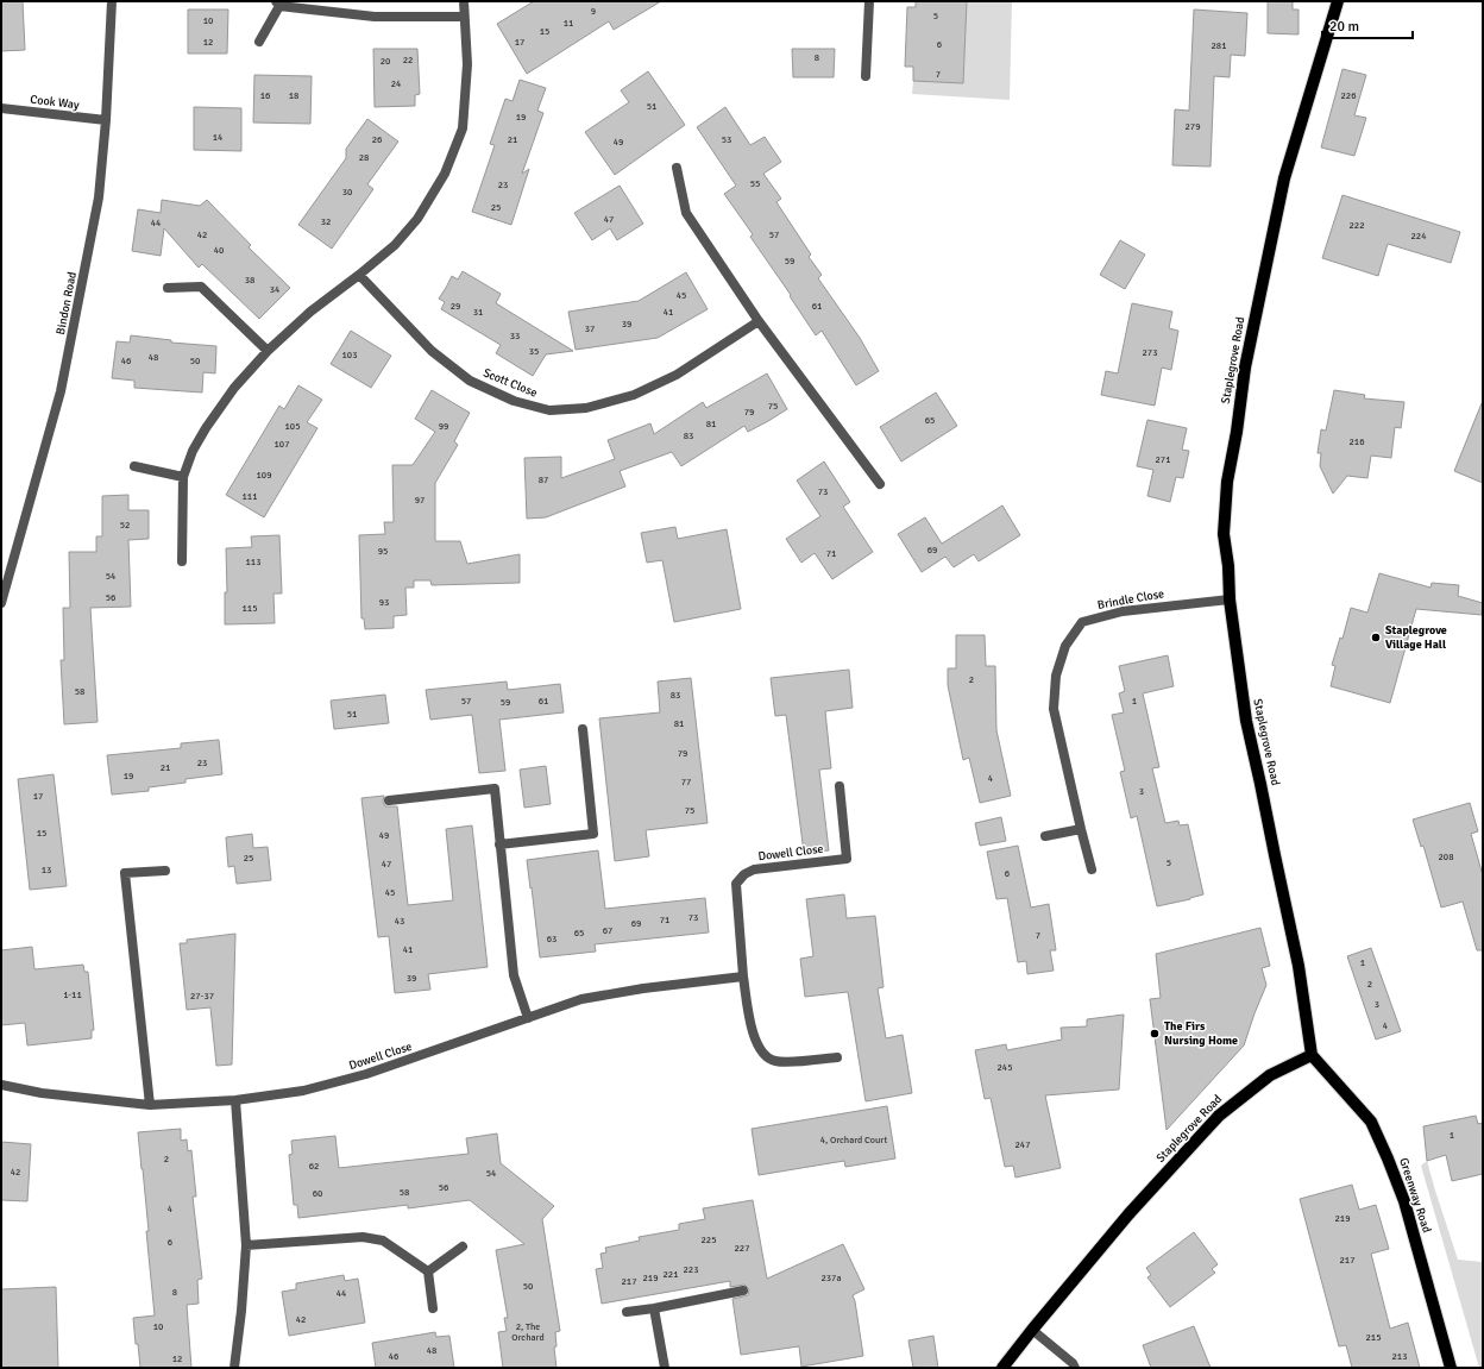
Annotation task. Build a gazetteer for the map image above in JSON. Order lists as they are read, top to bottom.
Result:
{
  "streets": {
    "main road": ["Staplegrove Road", "Greenway Road"],
    "street": [
      "Cook Way",
      "Bindon Road",
      "Scott Close",
      "Brindle Close",
      "Dowell Close"
    ]
  },
  "crossings": [
    ["Cook Way", "Bindon Road"],
    ["Staplegrove Road", "Brindle Close"],
    ["Staplegrove Road", "Greenway Road"]
  ],
  "places": ["Staplegrove Village Hall", "The Firs Nursing Home"],
  "house_numbers": [
    "9",
    "5",
    "10",
    "11",
    "15",
    "12",
    "17",
    "6",
    "281",
    "8",
    "22",
    "20",
    "7",
    "24",
    "16",
    "18",
    "226",
    "51",
    "19",
    "279",
    "14",
    "26",
    "21",
    "53",
    "49",
    "28",
    "55",
    "23",
    "30",
    "25",
    "47",
    "32",
    "44",
    "222",
    "42",
    "57",
    "224",
    "40",
    "59",
    "38",
    "34",
    "45",
    "29",
    "61",
    "31",
    "41",
    "39",
    "37",
    "33",
    "35",
    "273",
    "103",
    "48",
    "46",
    "50",
    "75",
    "79",
    "65",
    "81",
    "105",
    "99",
    "83",
    "216",
    "107",
    "271",
    "109",
    "87",
    "73",
    "111",
    "97",
    "52",
    "69",
    "95",
    "71",
    "113",
    "54",
    "56",
    "93",
    "115",
    "2",
    "58",
    "83",
    "57",
    "61",
    "1",
    "59",
    "51",
    "81",
    "79",
    "23",
    "21",
    "19",
    "4",
    "77",
    "3",
    "17",
    "75",
    "15",
    "49",
    "208",
    "25",
    "5",
    "47",
    "13",
    "6",
    "45",
    "73",
    "71",
    "43",
    "69",
    "67",
    "65",
    "7",
    "63",
    "41",
    "1",
    "39",
    "2",
    "1-11",
    "27-37",
    "3",
    "4",
    "245",
    "1",
    "4, Orchard Court",
    "247",
    "2",
    "62",
    "42",
    "54",
    "56",
    "58",
    "60",
    "4",
    "219",
    "225",
    "6",
    "227",
    "217",
    "223",
    "221",
    "219",
    "237a",
    "217",
    "50",
    "8",
    "44",
    "42",
    "10",
    "2, The Orchard",
    "215",
    "48",
    "46",
    "213",
    "12"
  ],
  "scale_bar": "20 m"
}
